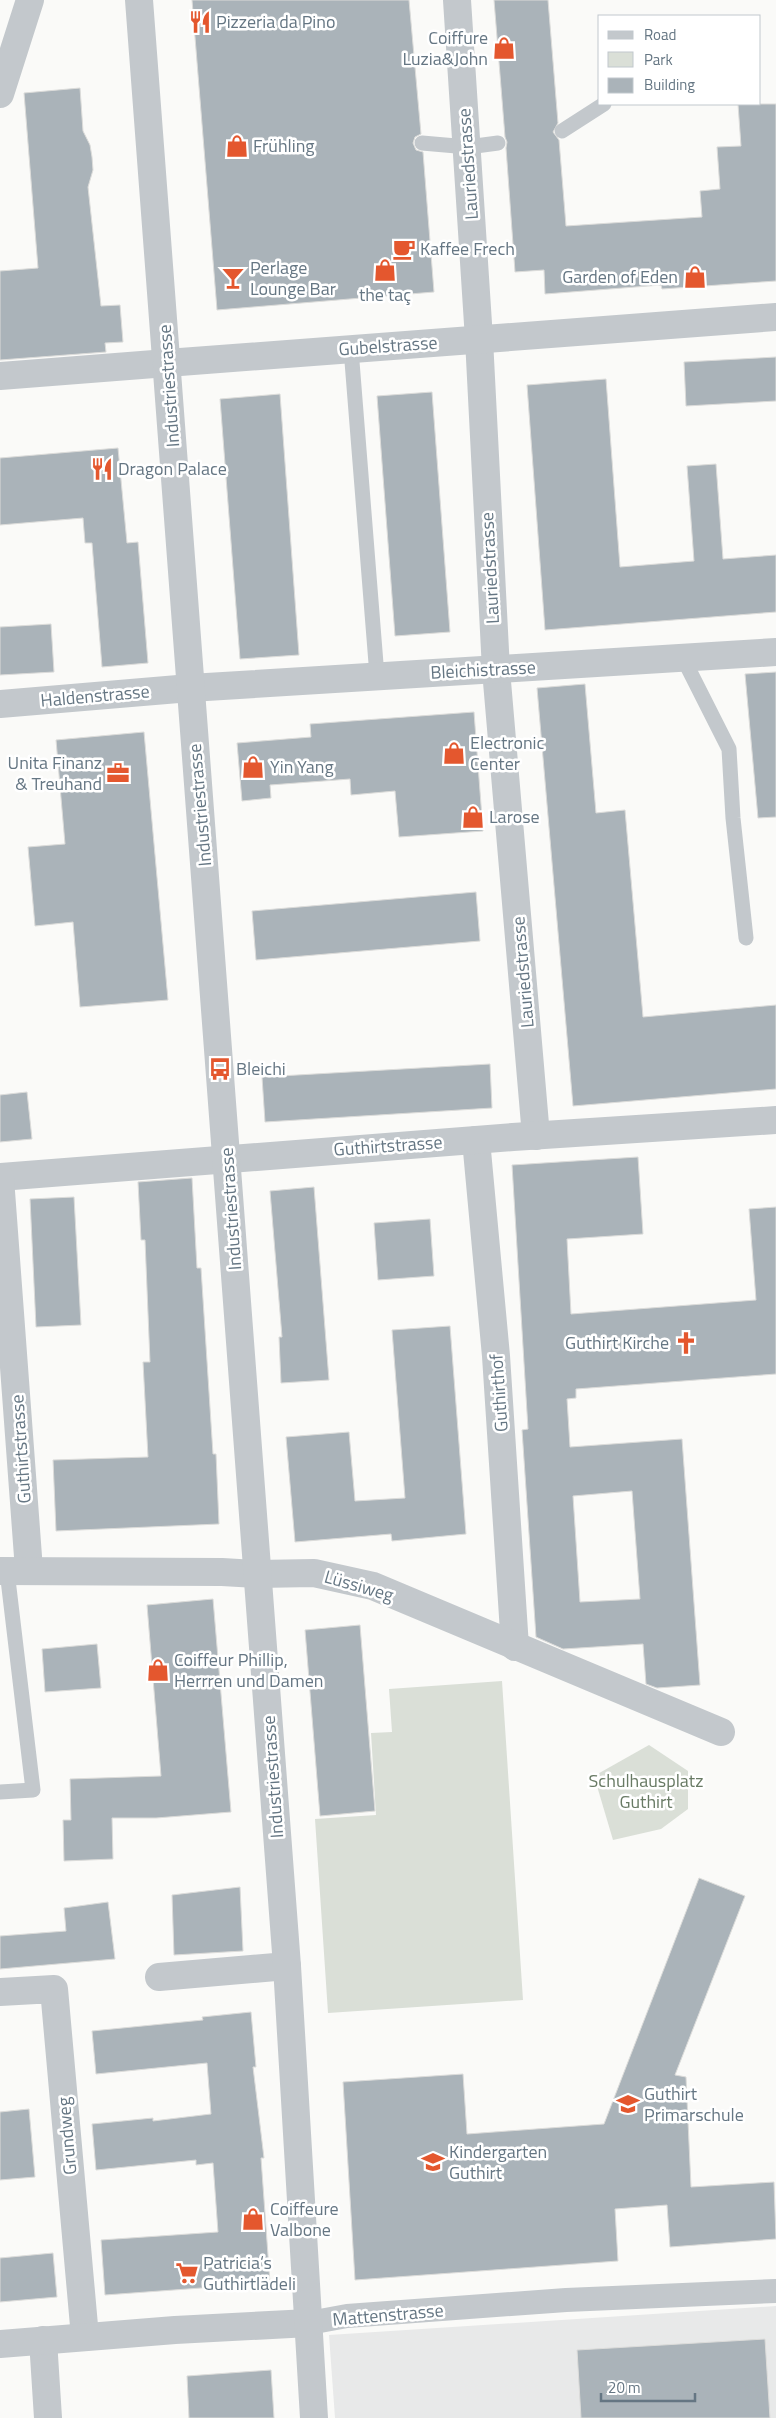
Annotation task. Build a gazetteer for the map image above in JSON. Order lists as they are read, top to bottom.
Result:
{
  "streets": {
    "street": [
      "Lauriedstrasse",
      "Gubelstrasse",
      "Industriestrasse",
      "Bleichistrasse",
      "Haldenstrasse",
      "Guthirtstrasse",
      "Guthirthof",
      "Lüssiweg",
      "Grundweg",
      "Mattenstrasse"
    ]
  },
  "crossings": [
    ["Lauriedstrasse", "Gubelstrasse"],
    ["Lauriedstrasse", "Bleichistrasse"],
    ["Lauriedstrasse", "Guthirtstrasse"],
    ["Gubelstrasse", "Industriestrasse"],
    ["Industriestrasse", "Bleichistrasse"],
    ["Industriestrasse", "Haldenstrasse"],
    ["Industriestrasse", "Guthirtstrasse"],
    ["Industriestrasse", "Lüssiweg"],
    ["Industriestrasse", "Mattenstrasse"],
    ["Bleichistrasse", "Haldenstrasse"],
    ["Guthirtstrasse", "Guthirthof"],
    ["Guthirtstrasse", "Lüssiweg"],
    ["Guthirthof", "Lüssiweg"],
    ["Grundweg", "Mattenstrasse"]
  ],
  "parks": ["Schulhausplatz Guthirt"],
  "places": {
    "restaurant": ["Pizzeria da Pino", "Dragon Palace"],
    "shop": [
      "Coiffure Luzia&John",
      "Frühling",
      "the taç",
      "Garden of Eden",
      "Electronic Center",
      "Yin Yang",
      "Larose",
      "Coiffeur Phillip, Herrren und Damen",
      "Coiffeure Valbone"
    ],
    "cafe": ["Kaffee Frech"],
    "bar": ["Perlage Lounge Bar"],
    "office": ["Unita Finanz & Treuhand"],
    "bus stop": ["Bleichi"],
    "church": ["Guthirt Kirche"],
    "school or university": ["Guthirt Primarschule", "Kindergarten Guthirt"],
    "supermarket": ["Patricia‘s Guthirtlädeli"]
  },
  "legend": ["Road", "Park", "Building"],
  "scale_bar": "20 m"
}
